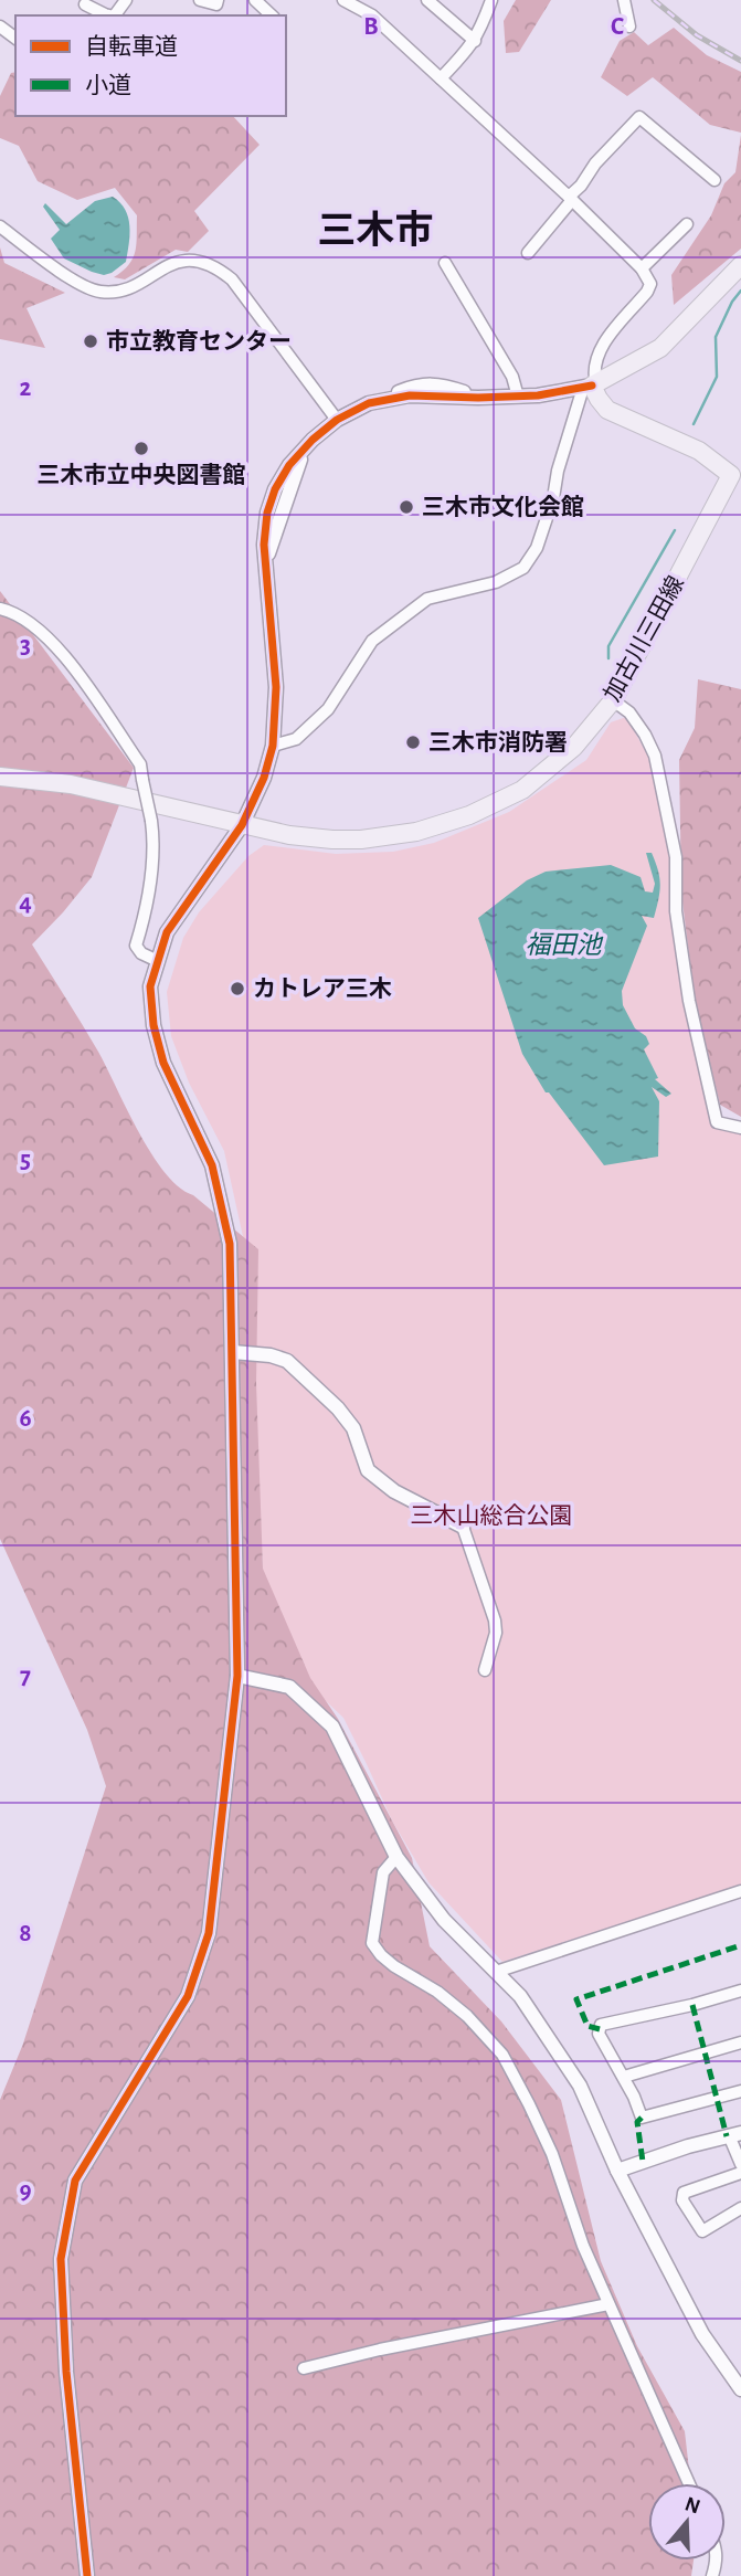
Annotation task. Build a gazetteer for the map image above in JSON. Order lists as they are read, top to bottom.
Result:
{
  "streets": {
    "main road": ["加古川三田線"]
  },
  "districts": ["三木市"],
  "water": ["福田池"],
  "parks": ["三木山総合公園"],
  "places": [
    "市立教育センター",
    "三木市立中央図書館",
    "三木市文化会館",
    "三木市消防署",
    "カトレア三木"
  ],
  "legend": ["自転車道", "小道"],
  "north": "top",
  "grid": {
    "columns": ["B", "C"],
    "rows": [
      "2",
      "3",
      "4",
      "5",
      "6",
      "7",
      "8",
      "9"
    ]
  }
}
